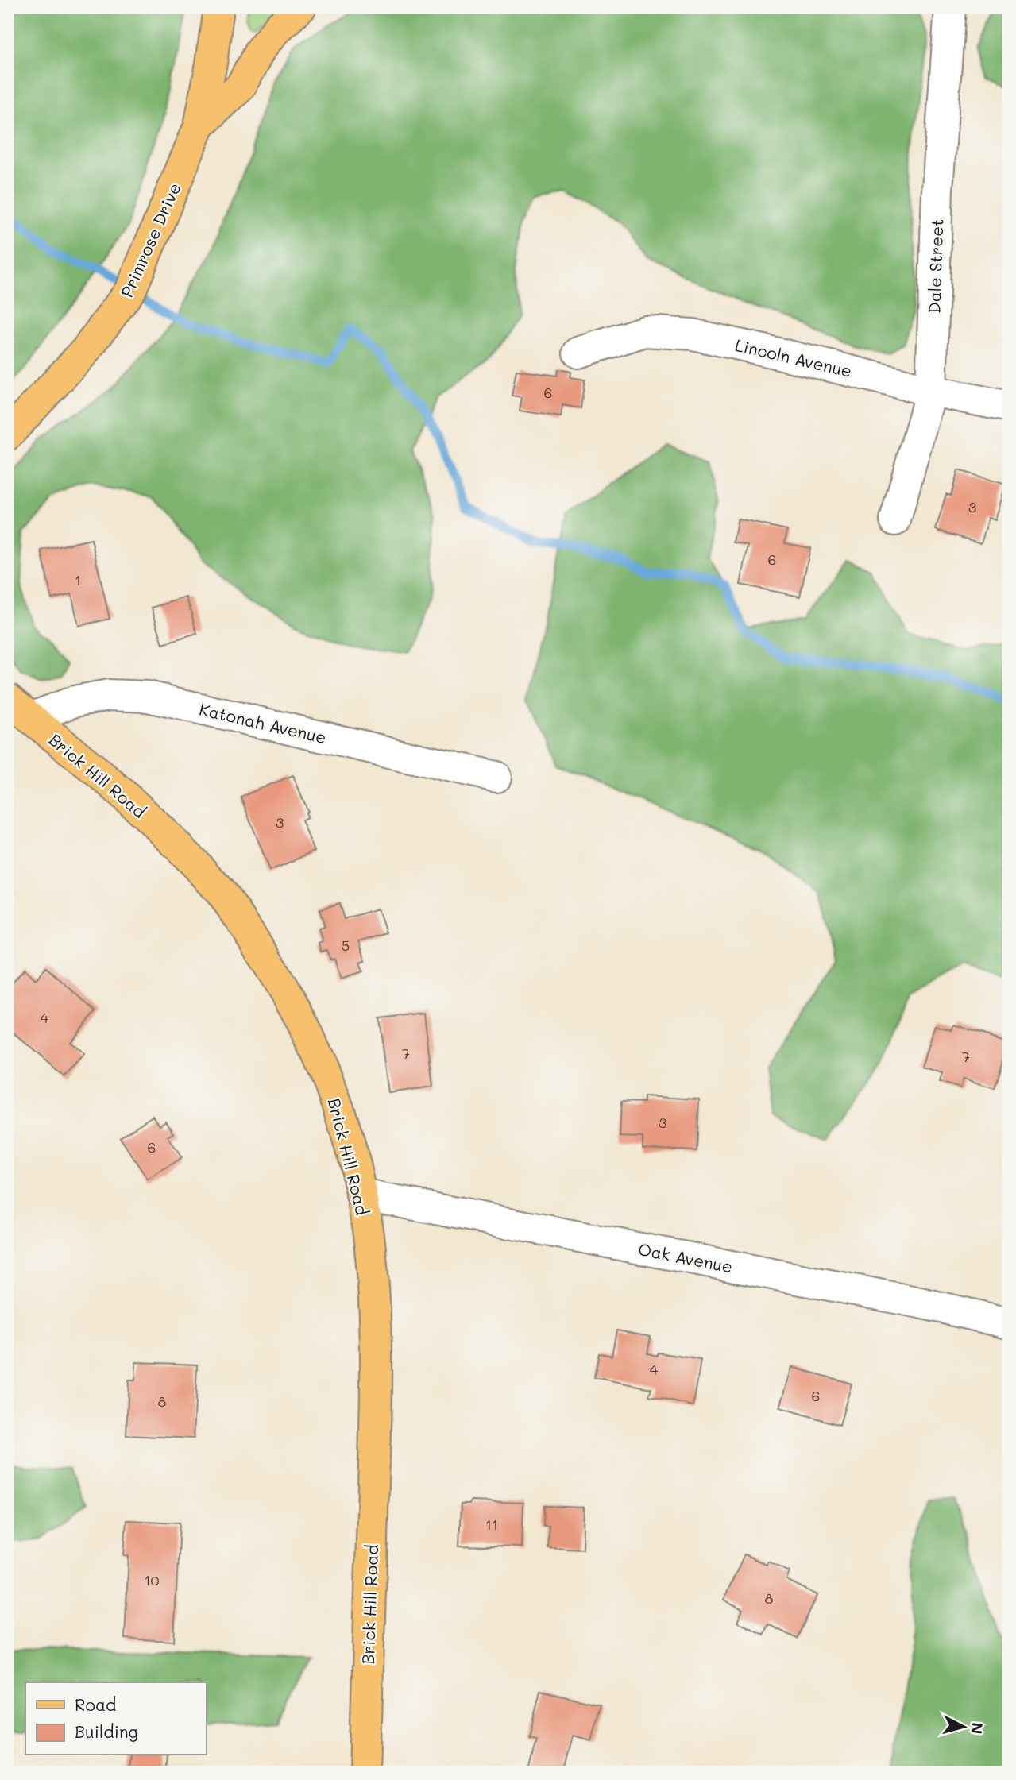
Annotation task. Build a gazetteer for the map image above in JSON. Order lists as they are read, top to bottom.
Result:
{
  "streets": {
    "main road": ["Primrose Drive", "Brick Hill Road"],
    "street": [
      "Dale Street",
      "Lincoln Avenue",
      "Katonah Avenue",
      "Oak Avenue"
    ]
  },
  "crossings": [
    ["Dale Street", "Lincoln Avenue"],
    ["Katonah Avenue", "Brick Hill Road"],
    ["Brick Hill Road", "Oak Avenue"]
  ],
  "house_numbers": [
    "6",
    "3",
    "6",
    "1",
    "3",
    "5",
    "4",
    "7",
    "7",
    "3",
    "6",
    "4",
    "6",
    "8",
    "11",
    "10",
    "8"
  ],
  "legend": ["Road", "Building"],
  "north": "right"
}
